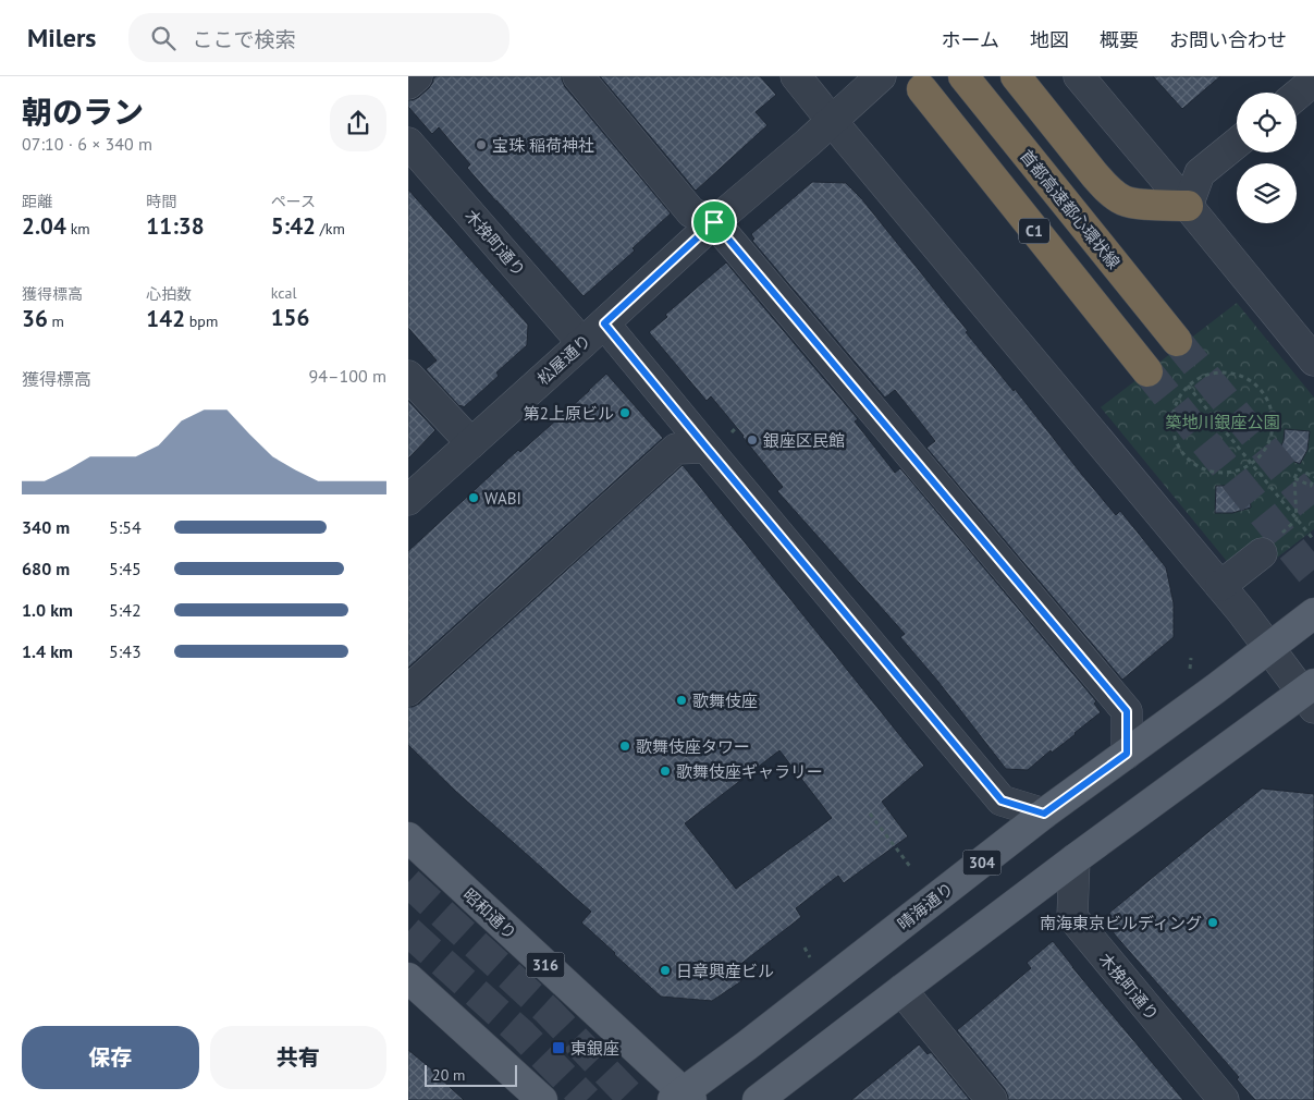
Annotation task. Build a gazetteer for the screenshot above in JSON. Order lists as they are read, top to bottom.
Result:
{
  "streets": {
    "highway": ["首都高速都心環状線", "C1"],
    "main road": [
      "304",
      "晴海通り",
      "昭和通り",
      "316"
    ],
    "street": ["木挽町通り", "松屋通り"]
  },
  "crossings": [
    ["木挽町通り", "松屋通り"],
    ["304", "晴海通り"],
    ["晴海通り", "昭和通り"]
  ],
  "parks": ["築地川銀座公園"],
  "places": {
    "other": [
      "宝珠 稲荷神社",
      "第2上原ビル",
      "銀座区民館",
      "WABI",
      "歌舞伎座",
      "歌舞伎座タワー",
      "歌舞伎座ギャラリー",
      "南海東京ビルディング",
      "日章興産ビル"
    ],
    "transit": ["東銀座"]
  },
  "scale_bar": "20 m",
  "page": {
    "header": "Milers",
    "search": "ここで検索",
    "nav": [
      "ホーム",
      "地図",
      "概要",
      "お問い合わせ"
    ],
    "heading": ["朝のラン", "07:10 · 6 × 340 m"],
    "stats": [
      ["距離", "2.04 km"],
      ["時間", "11:38"],
      ["ペース", "5:42 /km"],
      ["獲得標高", "36 m"],
      ["心拍数", "142 bpm"],
      ["kcal", "156"]
    ],
    "chart": ["獲得標高", "94–100 m"],
    "list": [
      {
        "name": "340 m",
        "note": "5:54"
      },
      {
        "name": "680 m",
        "note": "5:45"
      },
      {
        "name": "1.0 km",
        "note": "5:42"
      },
      {
        "name": "1.4 km",
        "note": "5:43"
      }
    ],
    "buttons": ["保存", "共有"],
    "scale": "20 m"
  }
}
